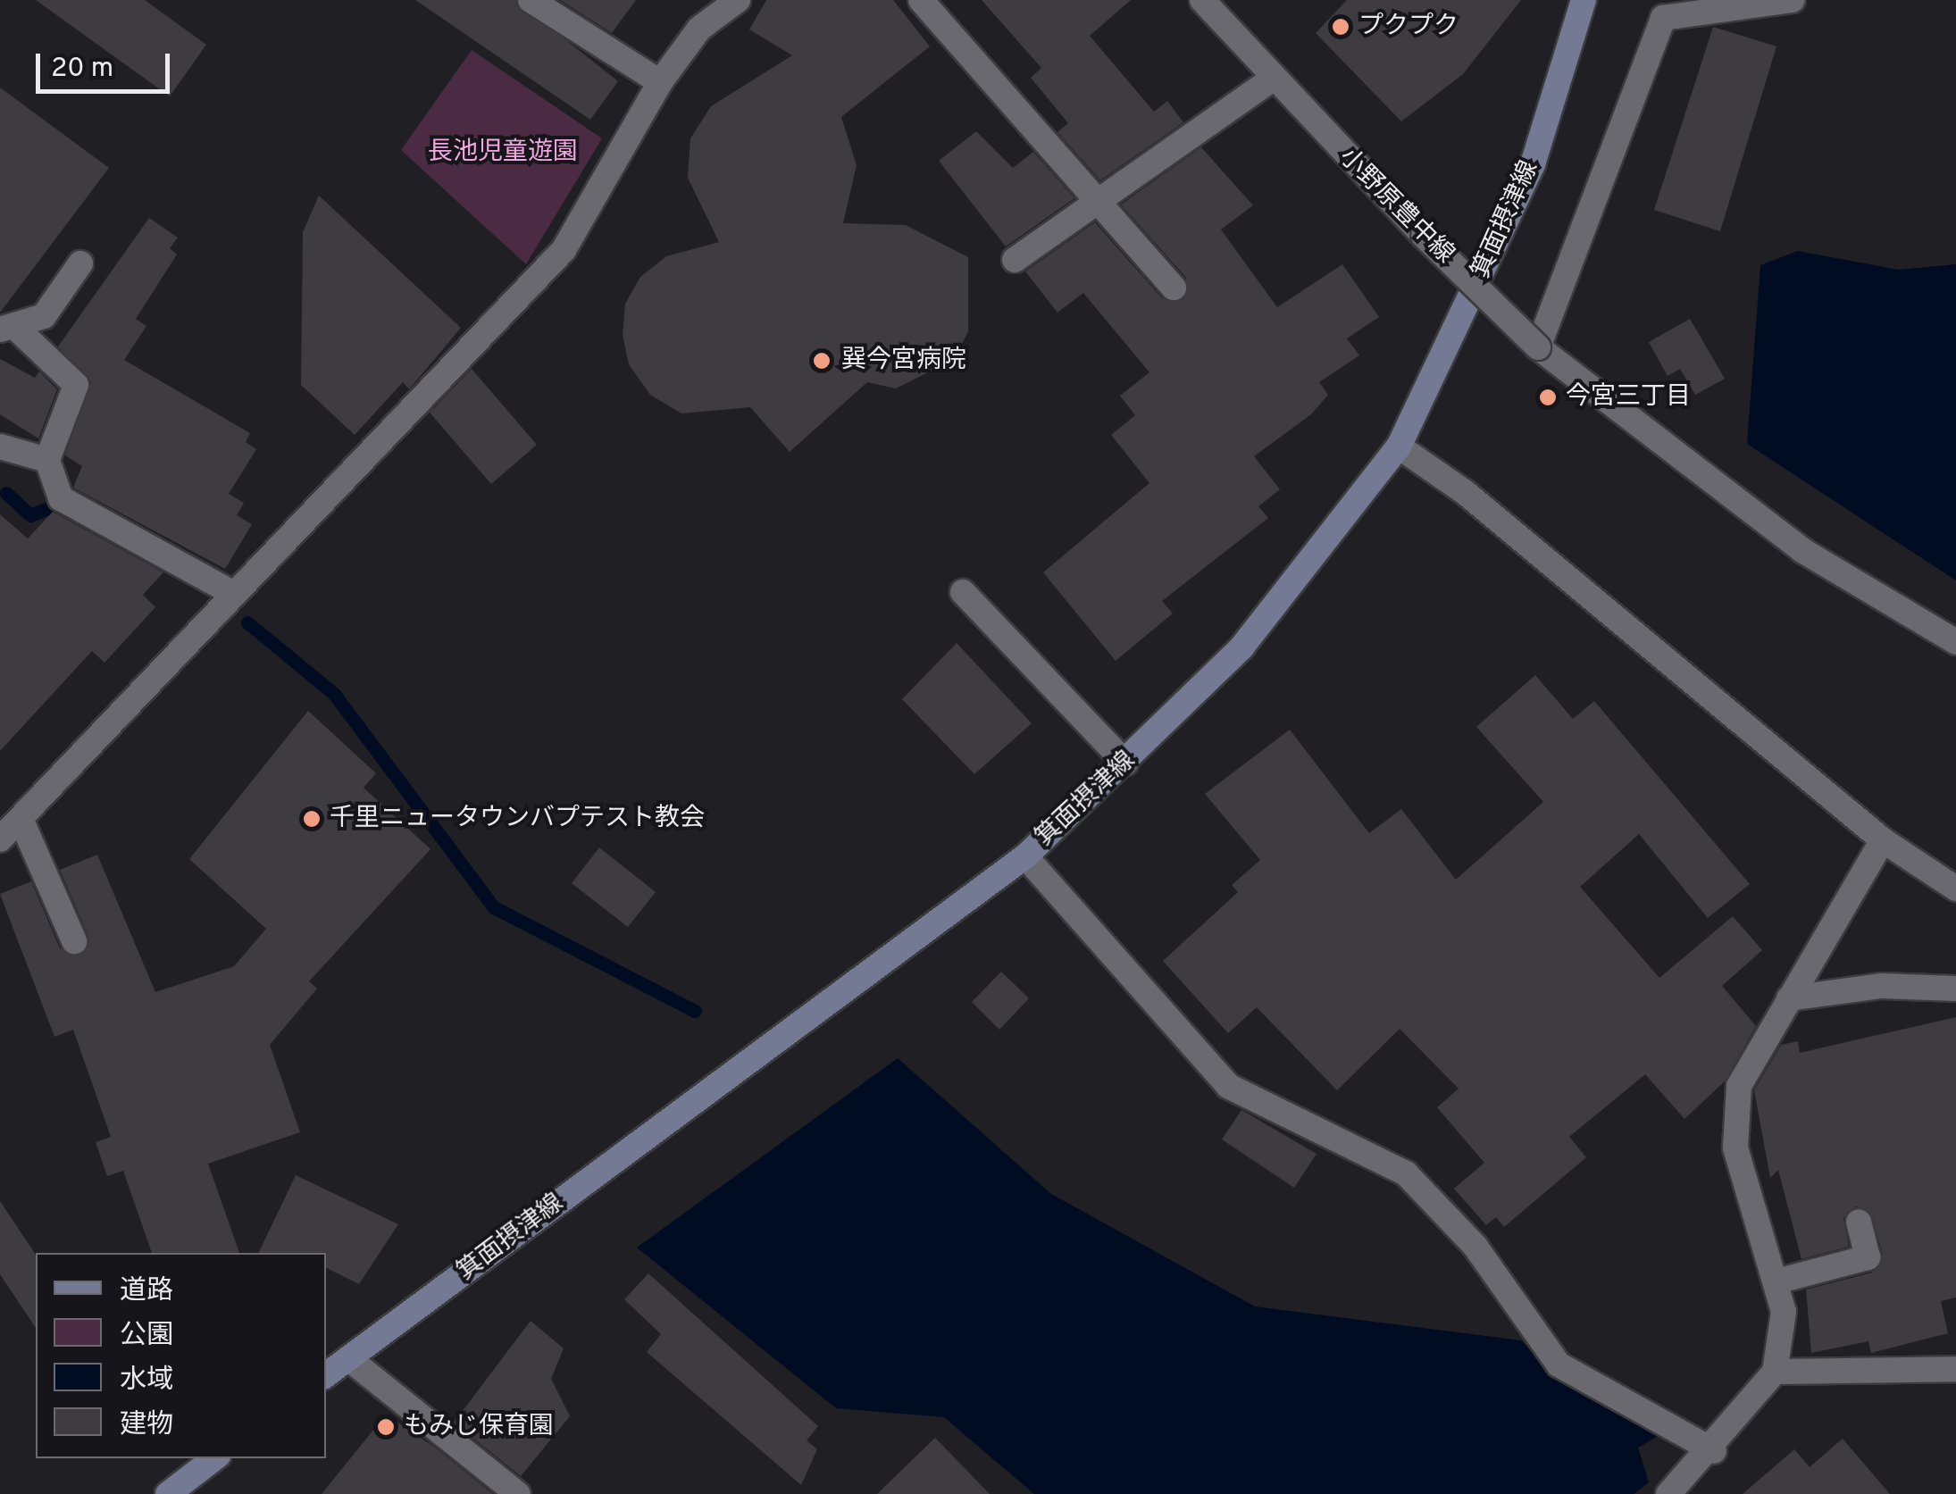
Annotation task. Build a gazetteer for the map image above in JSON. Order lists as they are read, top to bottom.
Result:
{
  "streets": {
    "main road": ["箕面摂津線"],
    "street": ["小野原豊中線"]
  },
  "parks": ["長池児童遊園"],
  "places": [
    "プクプク",
    "巽今宮病院",
    "今宮三丁目",
    "千里ニュータウンバプテスト教会",
    "もみじ保育園"
  ],
  "legend": [
    "道路",
    "公園",
    "水域",
    "建物"
  ],
  "scale_bar": "20 m"
}
